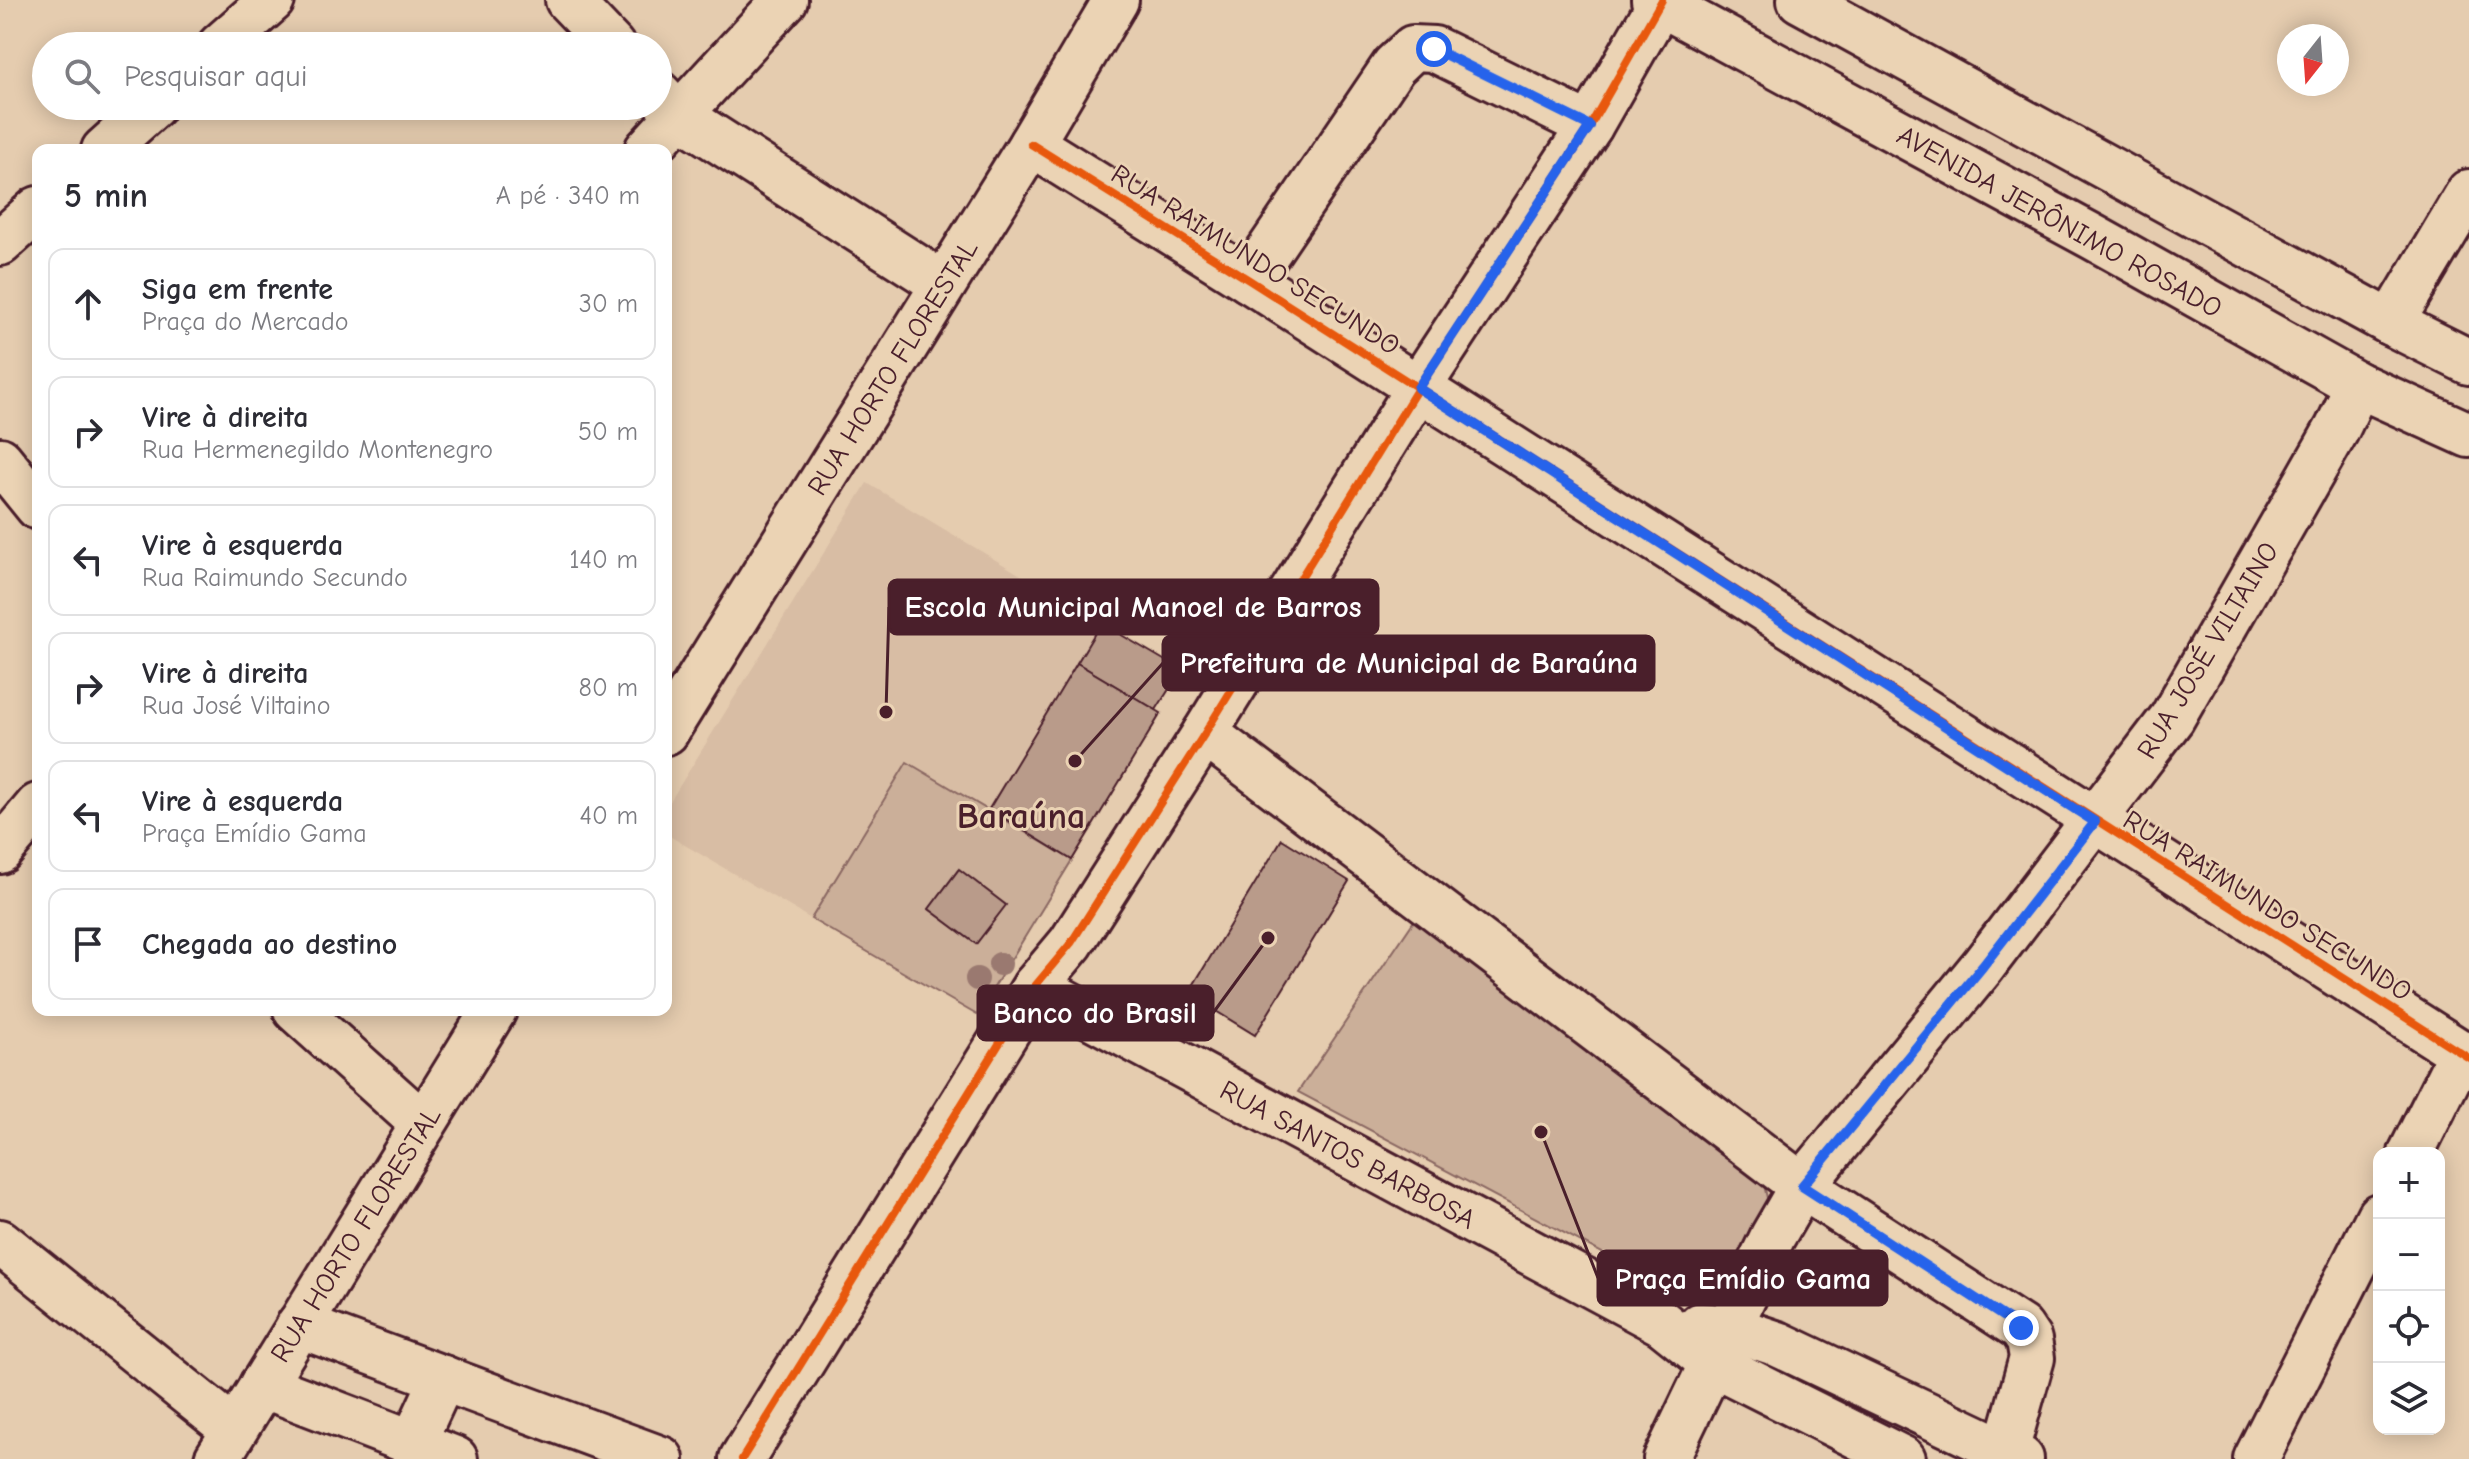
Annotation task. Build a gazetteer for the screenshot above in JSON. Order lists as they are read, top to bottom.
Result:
{
  "streets": {
    "street": [
      "AVENIDA JERÔNIMO ROSADO",
      "RUA RAIMUNDO SECUNDO",
      "RUA HORTO FLORESTAL",
      "RUA JOSÉ VILTAINO",
      "RUA SANTOS BARBOSA"
    ]
  },
  "crossings": [
    ["AVENIDA JERÔNIMO ROSADO", "RUA JOSÉ VILTAINO"],
    ["RUA RAIMUNDO SECUNDO", "RUA HORTO FLORESTAL"],
    ["RUA RAIMUNDO SECUNDO", "RUA JOSÉ VILTAINO"],
    ["RUA JOSÉ VILTAINO", "RUA SANTOS BARBOSA"]
  ],
  "districts": ["Baraúna"],
  "places": [
    "Escola Municipal Manoel de Barros",
    "Prefeitura de Municipal de Baraúna",
    "Banco do Brasil",
    "Praça Emídio Gama"
  ],
  "north": "bottom",
  "page": {
    "search": "Pesquisar aqui",
    "heading": ["5 min", "A pé · 340 m"],
    "list": [
      ["Siga em frente", "Praça do Mercado", "30 m"],
      ["Vire à direita", "Rua Hermenegildo Montenegro", "50 m"],
      ["Vire à esquerda", "Rua Raimundo Secundo", "140 m"],
      ["Vire à direita", "Rua José Viltaino", "80 m"],
      ["Vire à esquerda", "Praça Emídio Gama", "40 m"],
      "Chegada ao destino"
    ],
    "map_buttons": ["+", "−"]
  }
}
